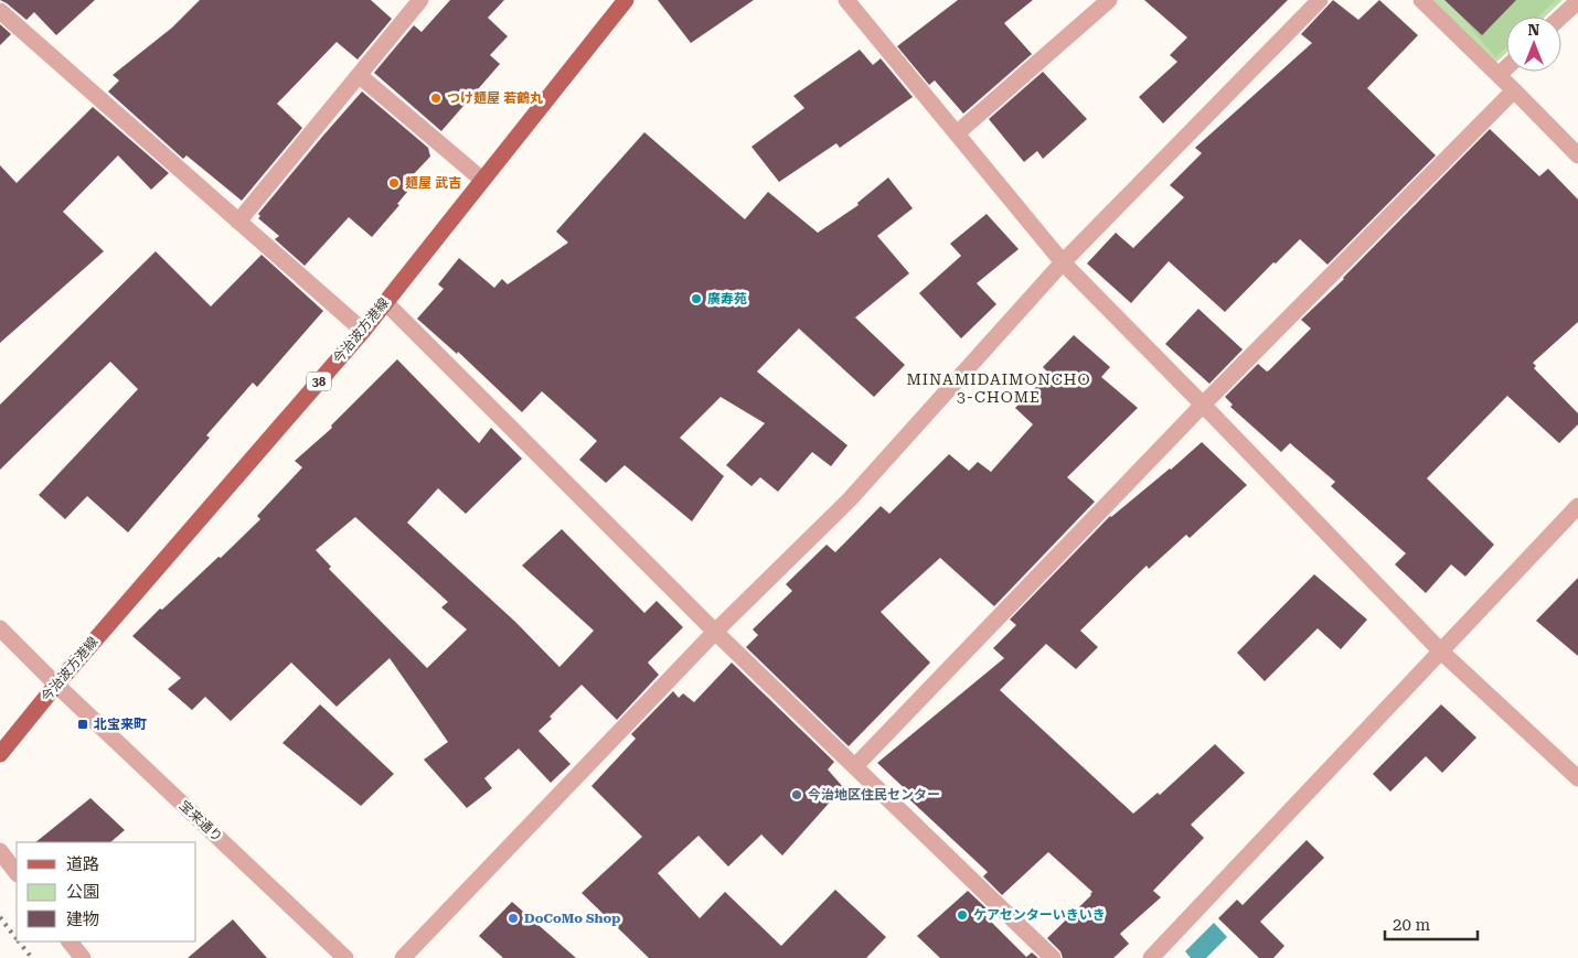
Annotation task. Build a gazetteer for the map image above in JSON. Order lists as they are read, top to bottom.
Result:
{
  "streets": {
    "main road": ["今治波方港線", "38"],
    "street": ["宝来通り"]
  },
  "crossings": [
    ["今治波方港線", "宝来通り"]
  ],
  "districts": ["MINAMIDAIMONCHO 3-CHOME"],
  "places": {
    "other": [
      "つけ麺屋 若鶴丸",
      "麺屋 武吉",
      "廣寿苑",
      "今治地区住民センター",
      "ケアセンターいきいき",
      "DoCoMo Shop"
    ],
    "transit": ["北宝来町"]
  },
  "legend": ["道路", "公園", "建物"],
  "scale_bar": "20 m",
  "north": "top"
}
